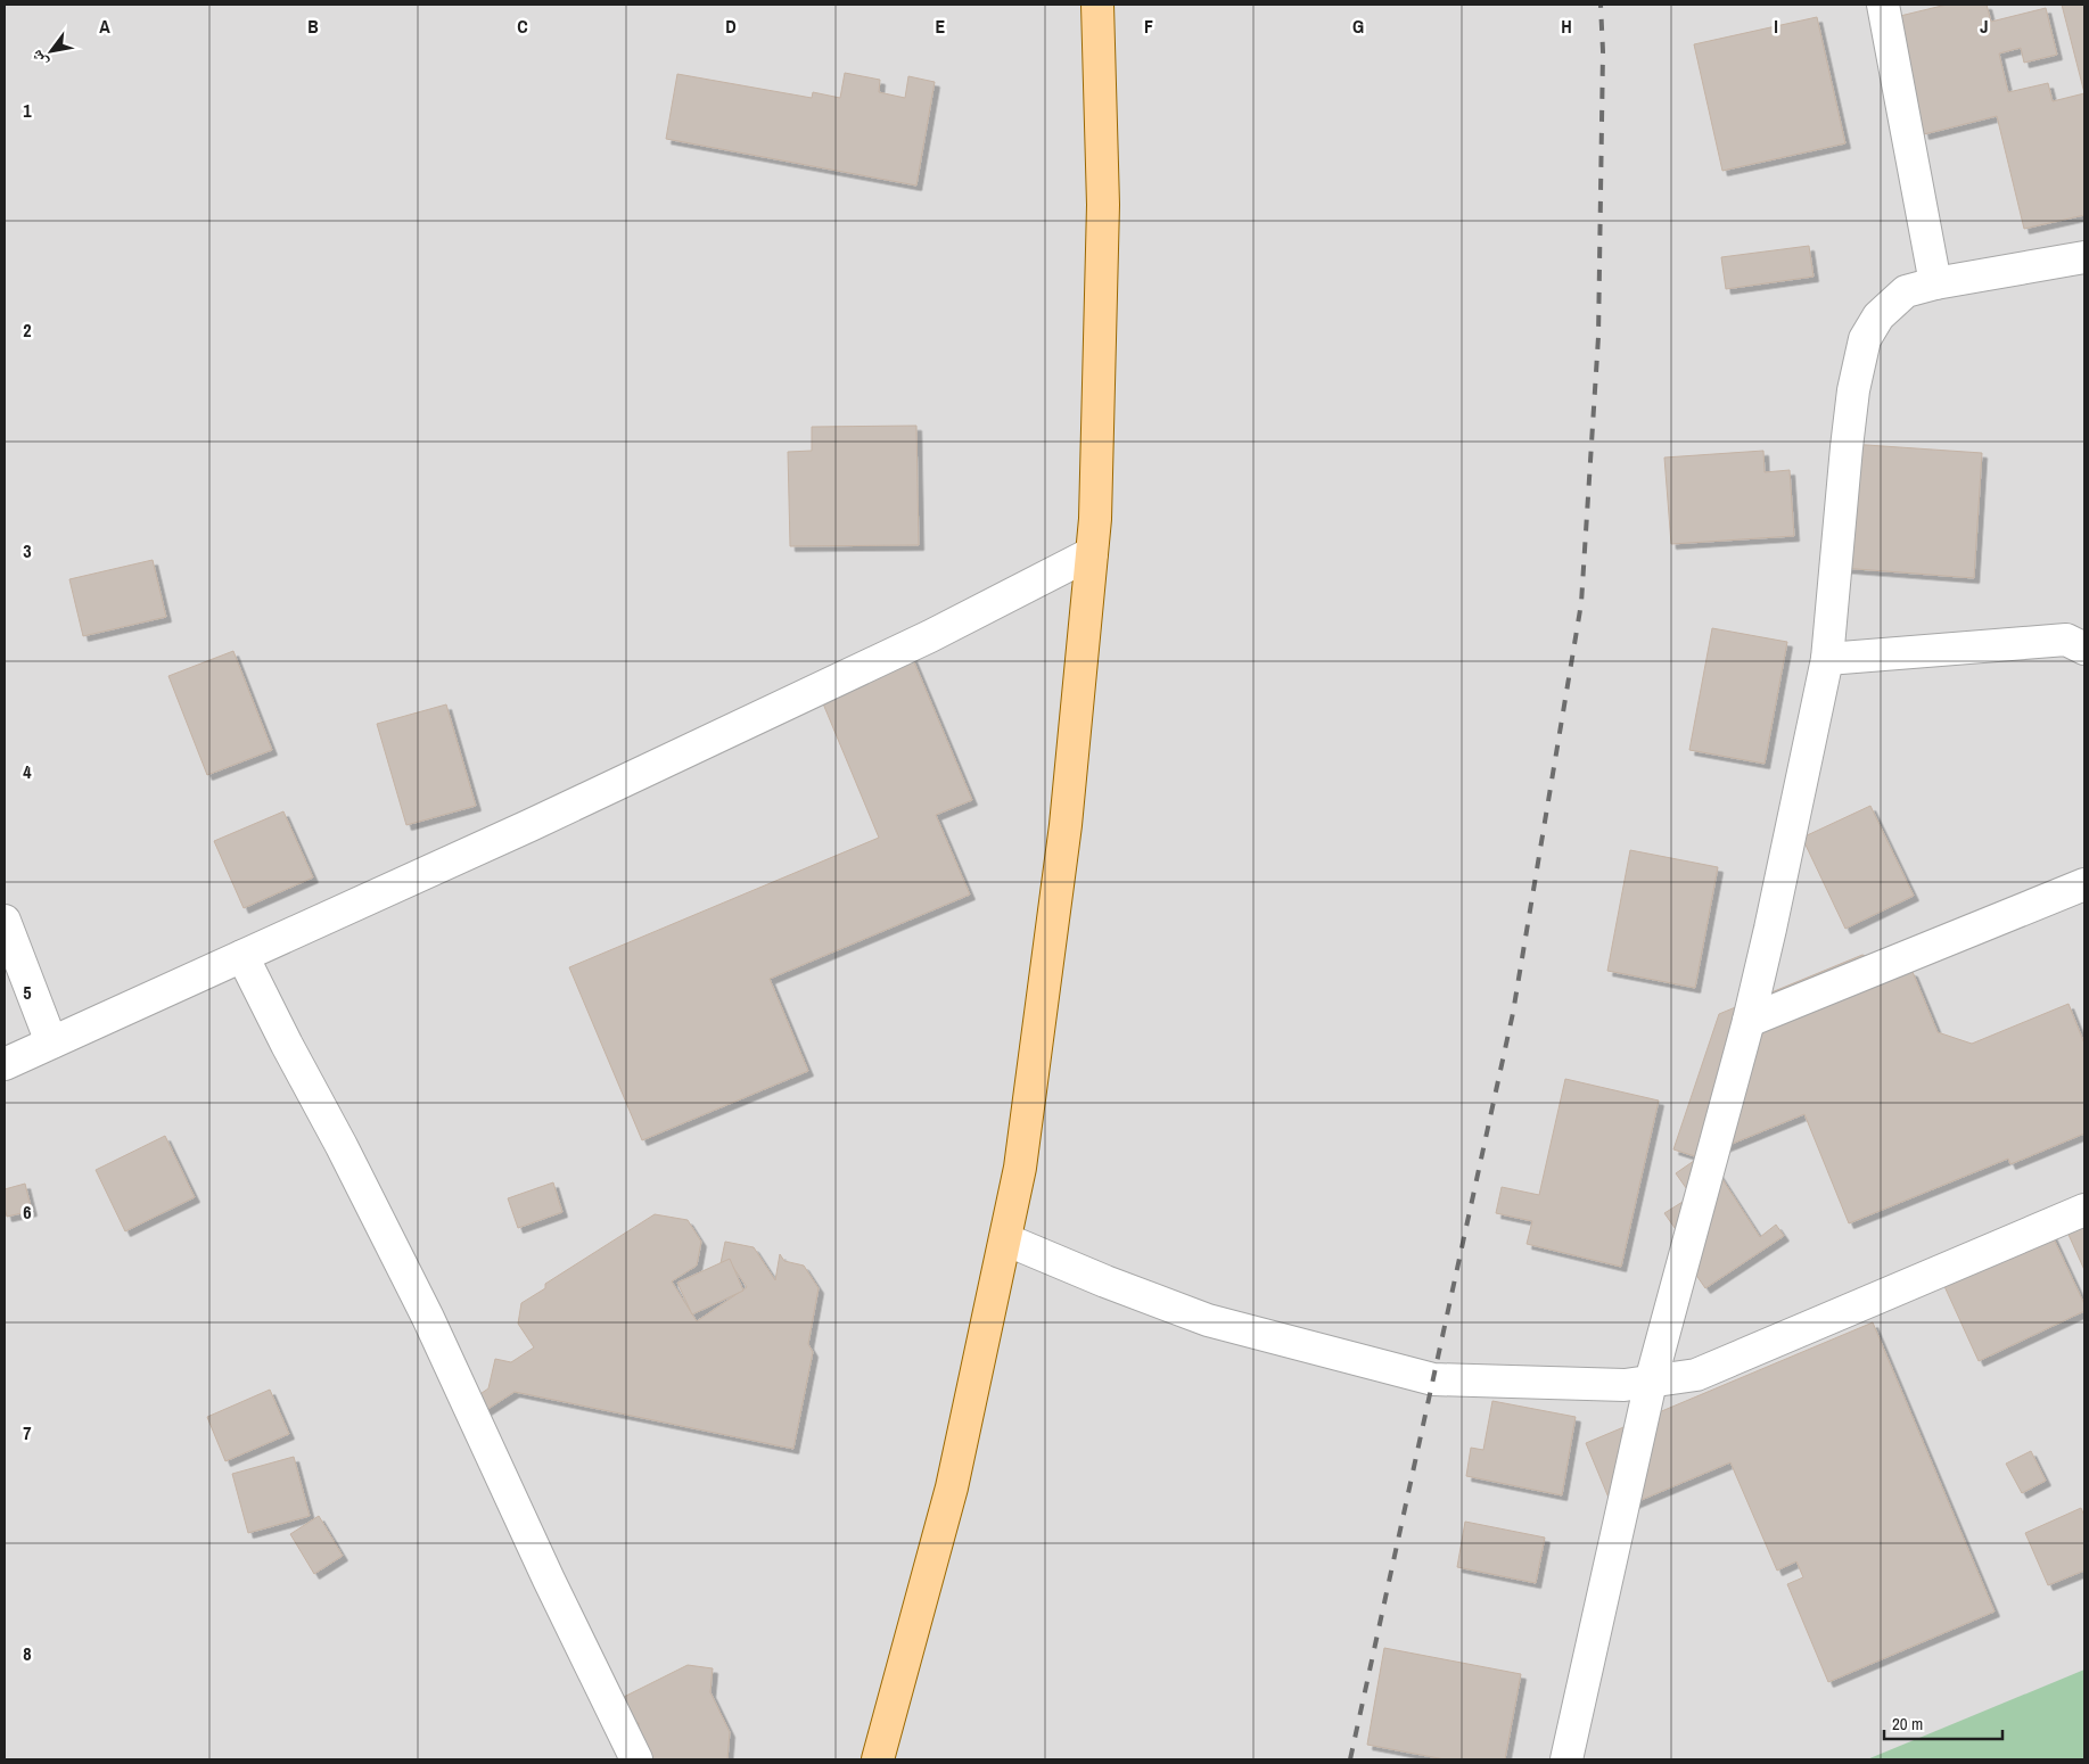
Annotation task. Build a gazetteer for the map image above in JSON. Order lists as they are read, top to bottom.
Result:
{
  "scale_bar": "20 m",
  "north": "bottom left",
  "grid": {
    "columns": [
      "A",
      "B",
      "C",
      "D",
      "E",
      "F",
      "G",
      "H",
      "I",
      "J"
    ],
    "rows": [
      "1",
      "2",
      "3",
      "4",
      "5",
      "6",
      "7",
      "8"
    ]
  }
}
